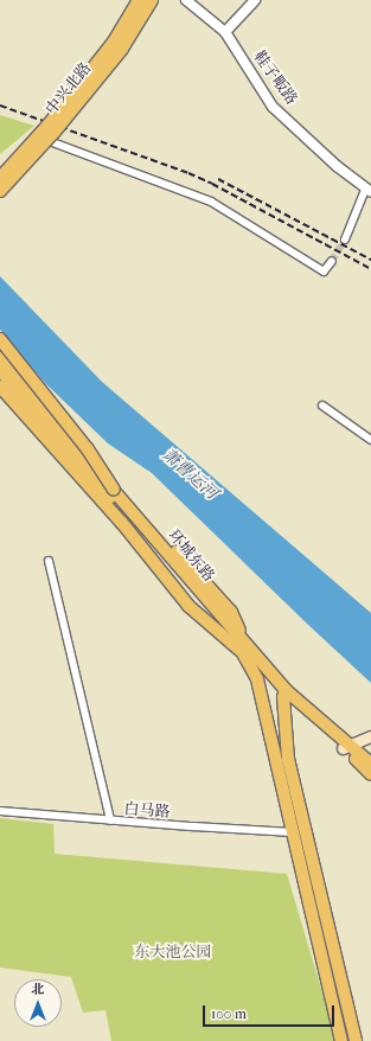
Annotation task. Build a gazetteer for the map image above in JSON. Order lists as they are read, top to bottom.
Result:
{
  "streets": {
    "main road": ["中兴北路", "环城东路"],
    "street": ["鞋子畈路", "白马路"]
  },
  "water": ["萧曹运河"],
  "parks": ["东大池公园"],
  "scale_bar": "100 m",
  "north": "top"
}
